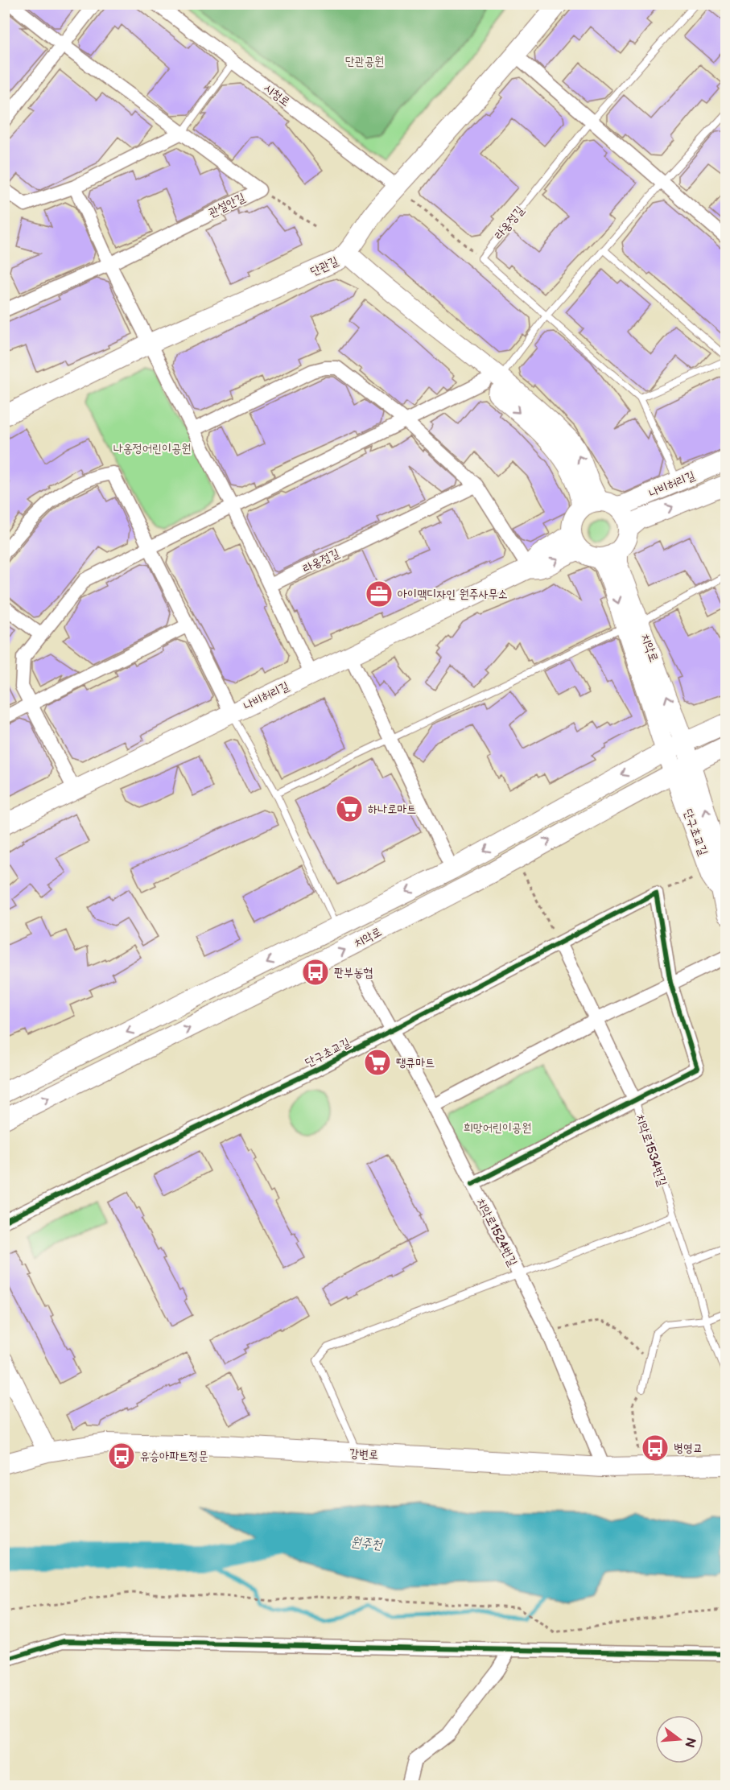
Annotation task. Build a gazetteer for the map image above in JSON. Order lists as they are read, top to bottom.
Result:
{
  "streets": {
    "street": [
      "시청로",
      "관설안길",
      "라옹정길",
      "단관길",
      "나비허리길",
      "치악로",
      "단구초교길",
      "치악로1534번길",
      "치악로1524번길",
      "강변로"
    ]
  },
  "crossings": [
    ["시청로", "단관길"],
    ["나비허리길", "치악로"],
    ["치악로", "단구초교길"],
    ["단구초교길", "치악로1534번길"],
    ["단구초교길", "치악로1524번길"],
    ["치악로1524번길", "강변로"]
  ],
  "water": ["원주천"],
  "parks": ["단관공원", "나옹정어린이공원", "희망어린이공원"],
  "places": {
    "office": ["아이맥디자인 원주사무소"],
    "supermarket": ["하나로마트", "땡큐마트"],
    "bus stop": ["판부농협", "병영교", "유승아파트정문"]
  },
  "north": "right"
}
